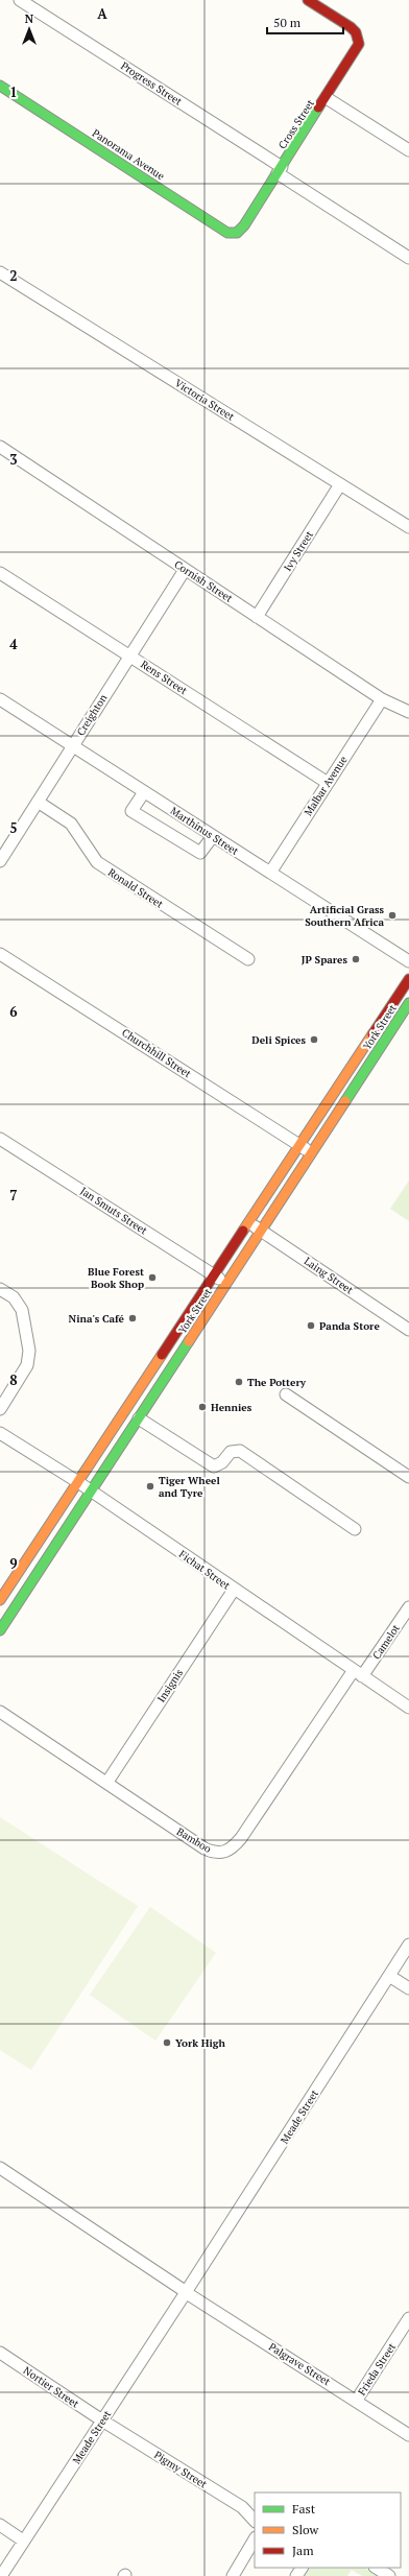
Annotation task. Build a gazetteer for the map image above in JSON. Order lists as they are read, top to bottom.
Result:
{
  "streets": {
    "main road": ["Cross Street", "Panorama Avenue", "York Street"],
    "street": [
      "Progress Street",
      "Victoria Street",
      "Ivy Street",
      "Cornish Street",
      "Rens Street",
      "Creighton",
      "Malbar Avenue",
      "Marthinus Street",
      "Ronald Street",
      "Churchhill Street",
      "Jan Smuts Street",
      "Laing Street",
      "Fichat Street",
      "Camelot",
      "Insignis",
      "Bamboo",
      "Meade Street",
      "Palgrave Street",
      "Frieda Street",
      "Nortier Street",
      "Pigmy Street"
    ]
  },
  "crossings": [
    ["Progress Street", "Cross Street"],
    ["Cross Street", "Panorama Avenue"],
    ["Victoria Street", "Ivy Street"],
    ["Ivy Street", "Cornish Street"],
    ["Cornish Street", "Creighton"],
    ["Cornish Street", "Malbar Avenue"],
    ["Rens Street", "Creighton"],
    ["Rens Street", "Malbar Avenue"],
    ["Creighton", "Marthinus Street"],
    ["Creighton", "Ronald Street"],
    ["Malbar Avenue", "Marthinus Street"],
    ["York Street", "Churchhill Street"],
    ["York Street", "Jan Smuts Street"],
    ["York Street", "Laing Street"],
    ["York Street", "Fichat Street"],
    ["Fichat Street", "Camelot"],
    ["Fichat Street", "Insignis"],
    ["Fichat Street", "Bamboo"],
    ["Camelot", "Bamboo"],
    ["Insignis", "Bamboo"],
    ["Meade Street", "Palgrave Street"],
    ["Meade Street", "Nortier Street"],
    ["Meade Street", "Pigmy Street"],
    ["Palgrave Street", "Frieda Street"],
    ["Nortier Street", "Pigmy Street"]
  ],
  "places": [
    "Artificial Grass Southern Africa",
    "JP Spares",
    "Deli Spices",
    "Blue Forest Book Shop",
    "Nina's Café",
    "Panda Store",
    "The Pottery",
    "Hennies",
    "Tiger Wheel and Tyre",
    "York High"
  ],
  "legend": ["Fast", "Slow", "Jam"],
  "scale_bar": "50 m",
  "north": "top",
  "grid": {
    "columns": ["A"],
    "rows": [
      "1",
      "2",
      "3",
      "4",
      "5",
      "6",
      "7",
      "8",
      "9"
    ]
  }
}
